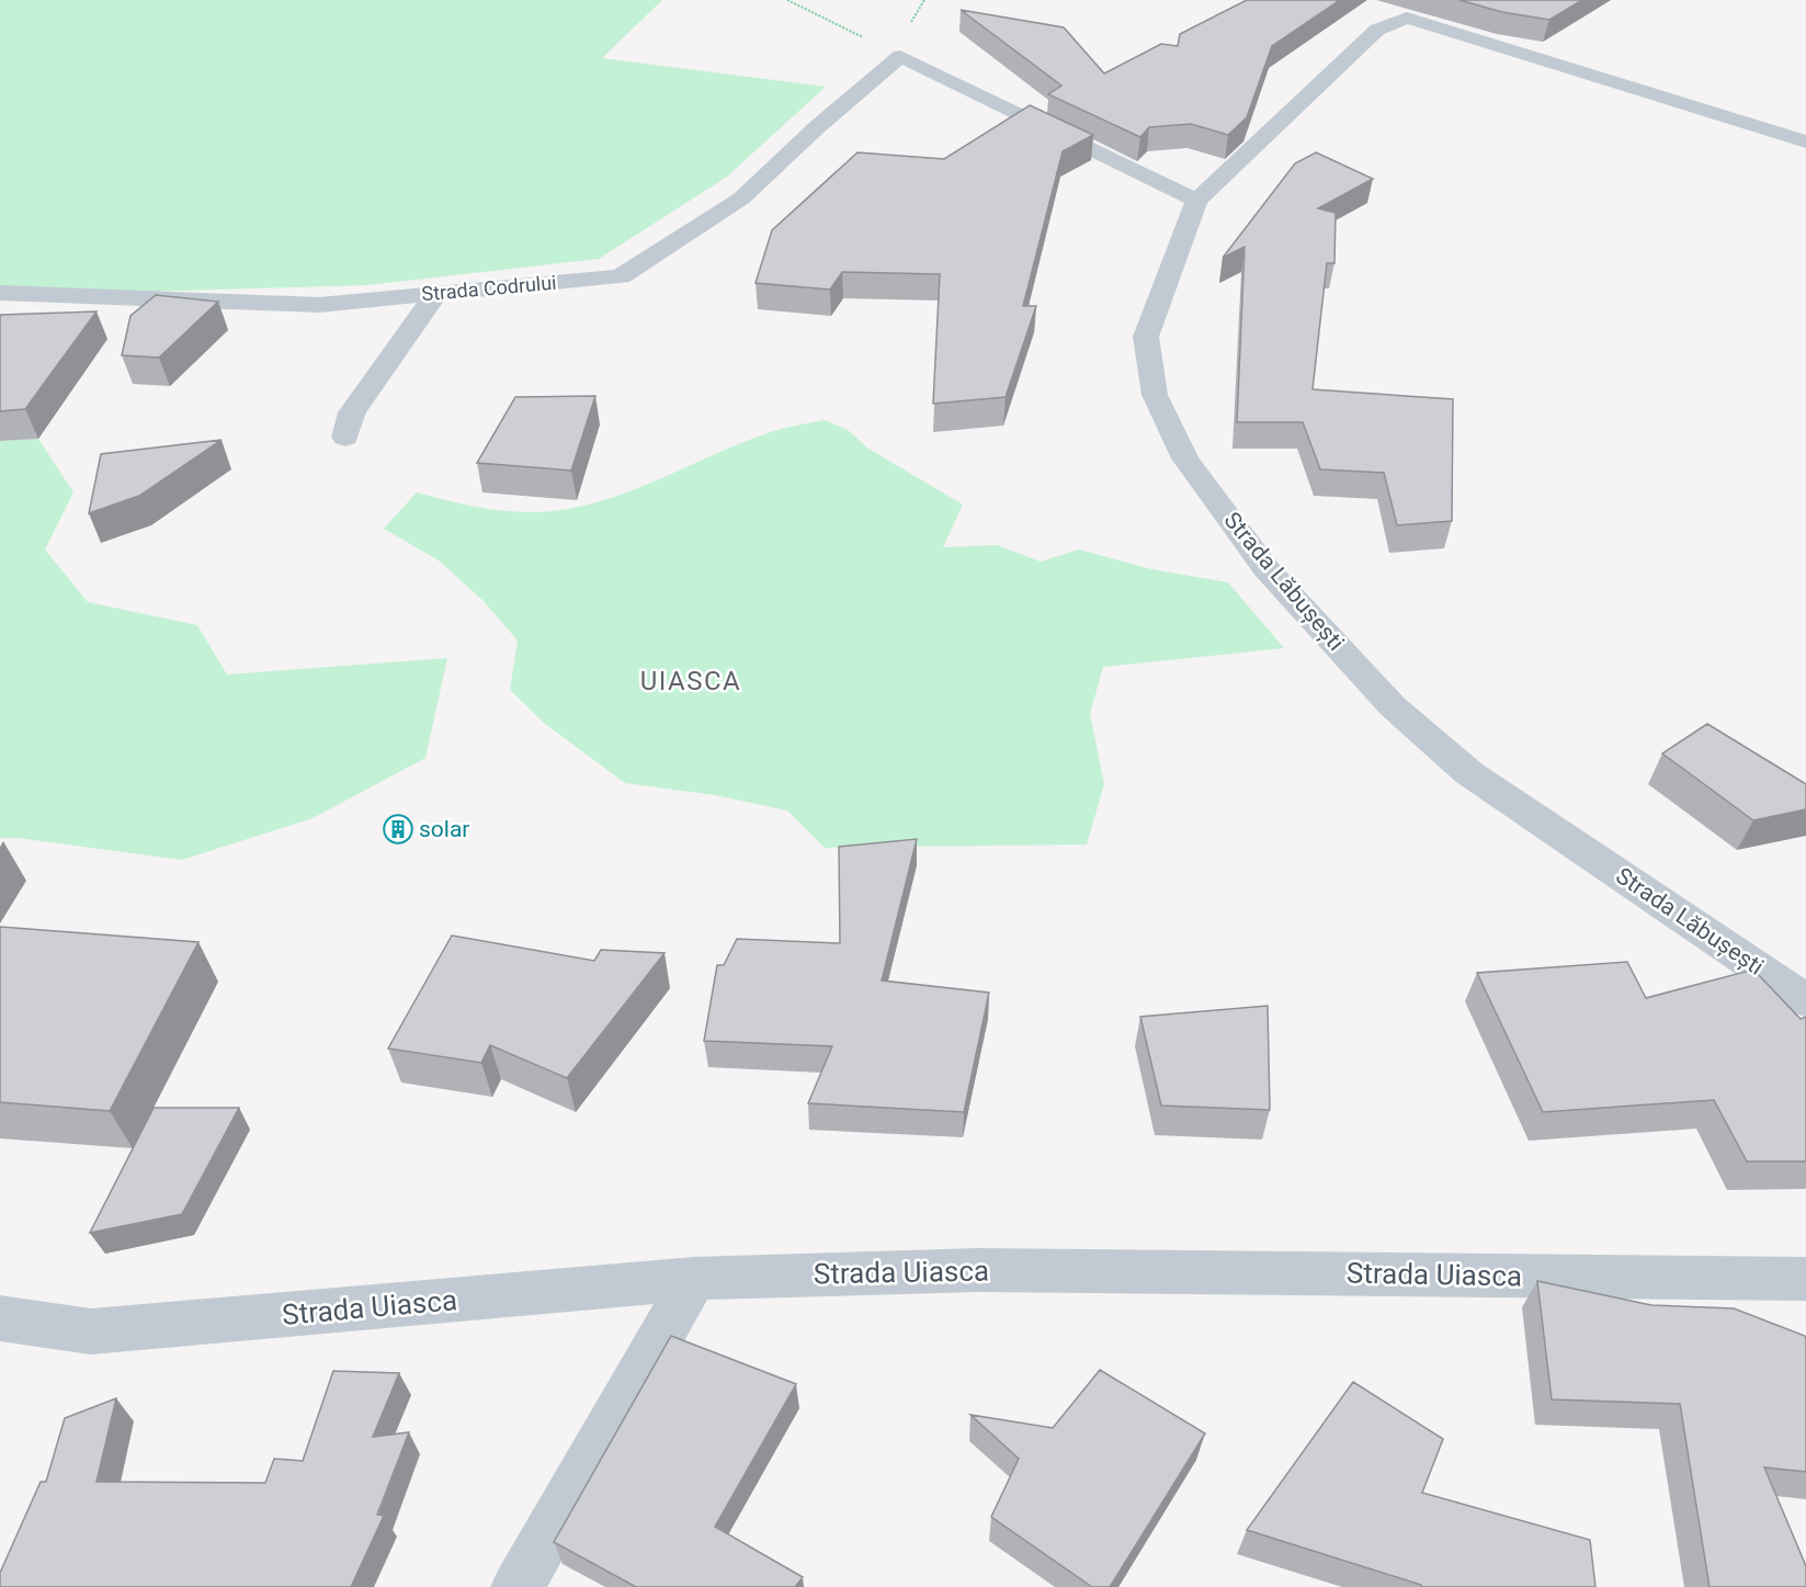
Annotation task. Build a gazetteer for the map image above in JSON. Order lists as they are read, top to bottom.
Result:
{
  "streets": {
    "street": ["Strada Codrului", "Strada Lăbușești", "Strada Uiasca"]
  },
  "districts": ["UIASCA"],
  "places": {
    "building": ["solar"]
  }
}
